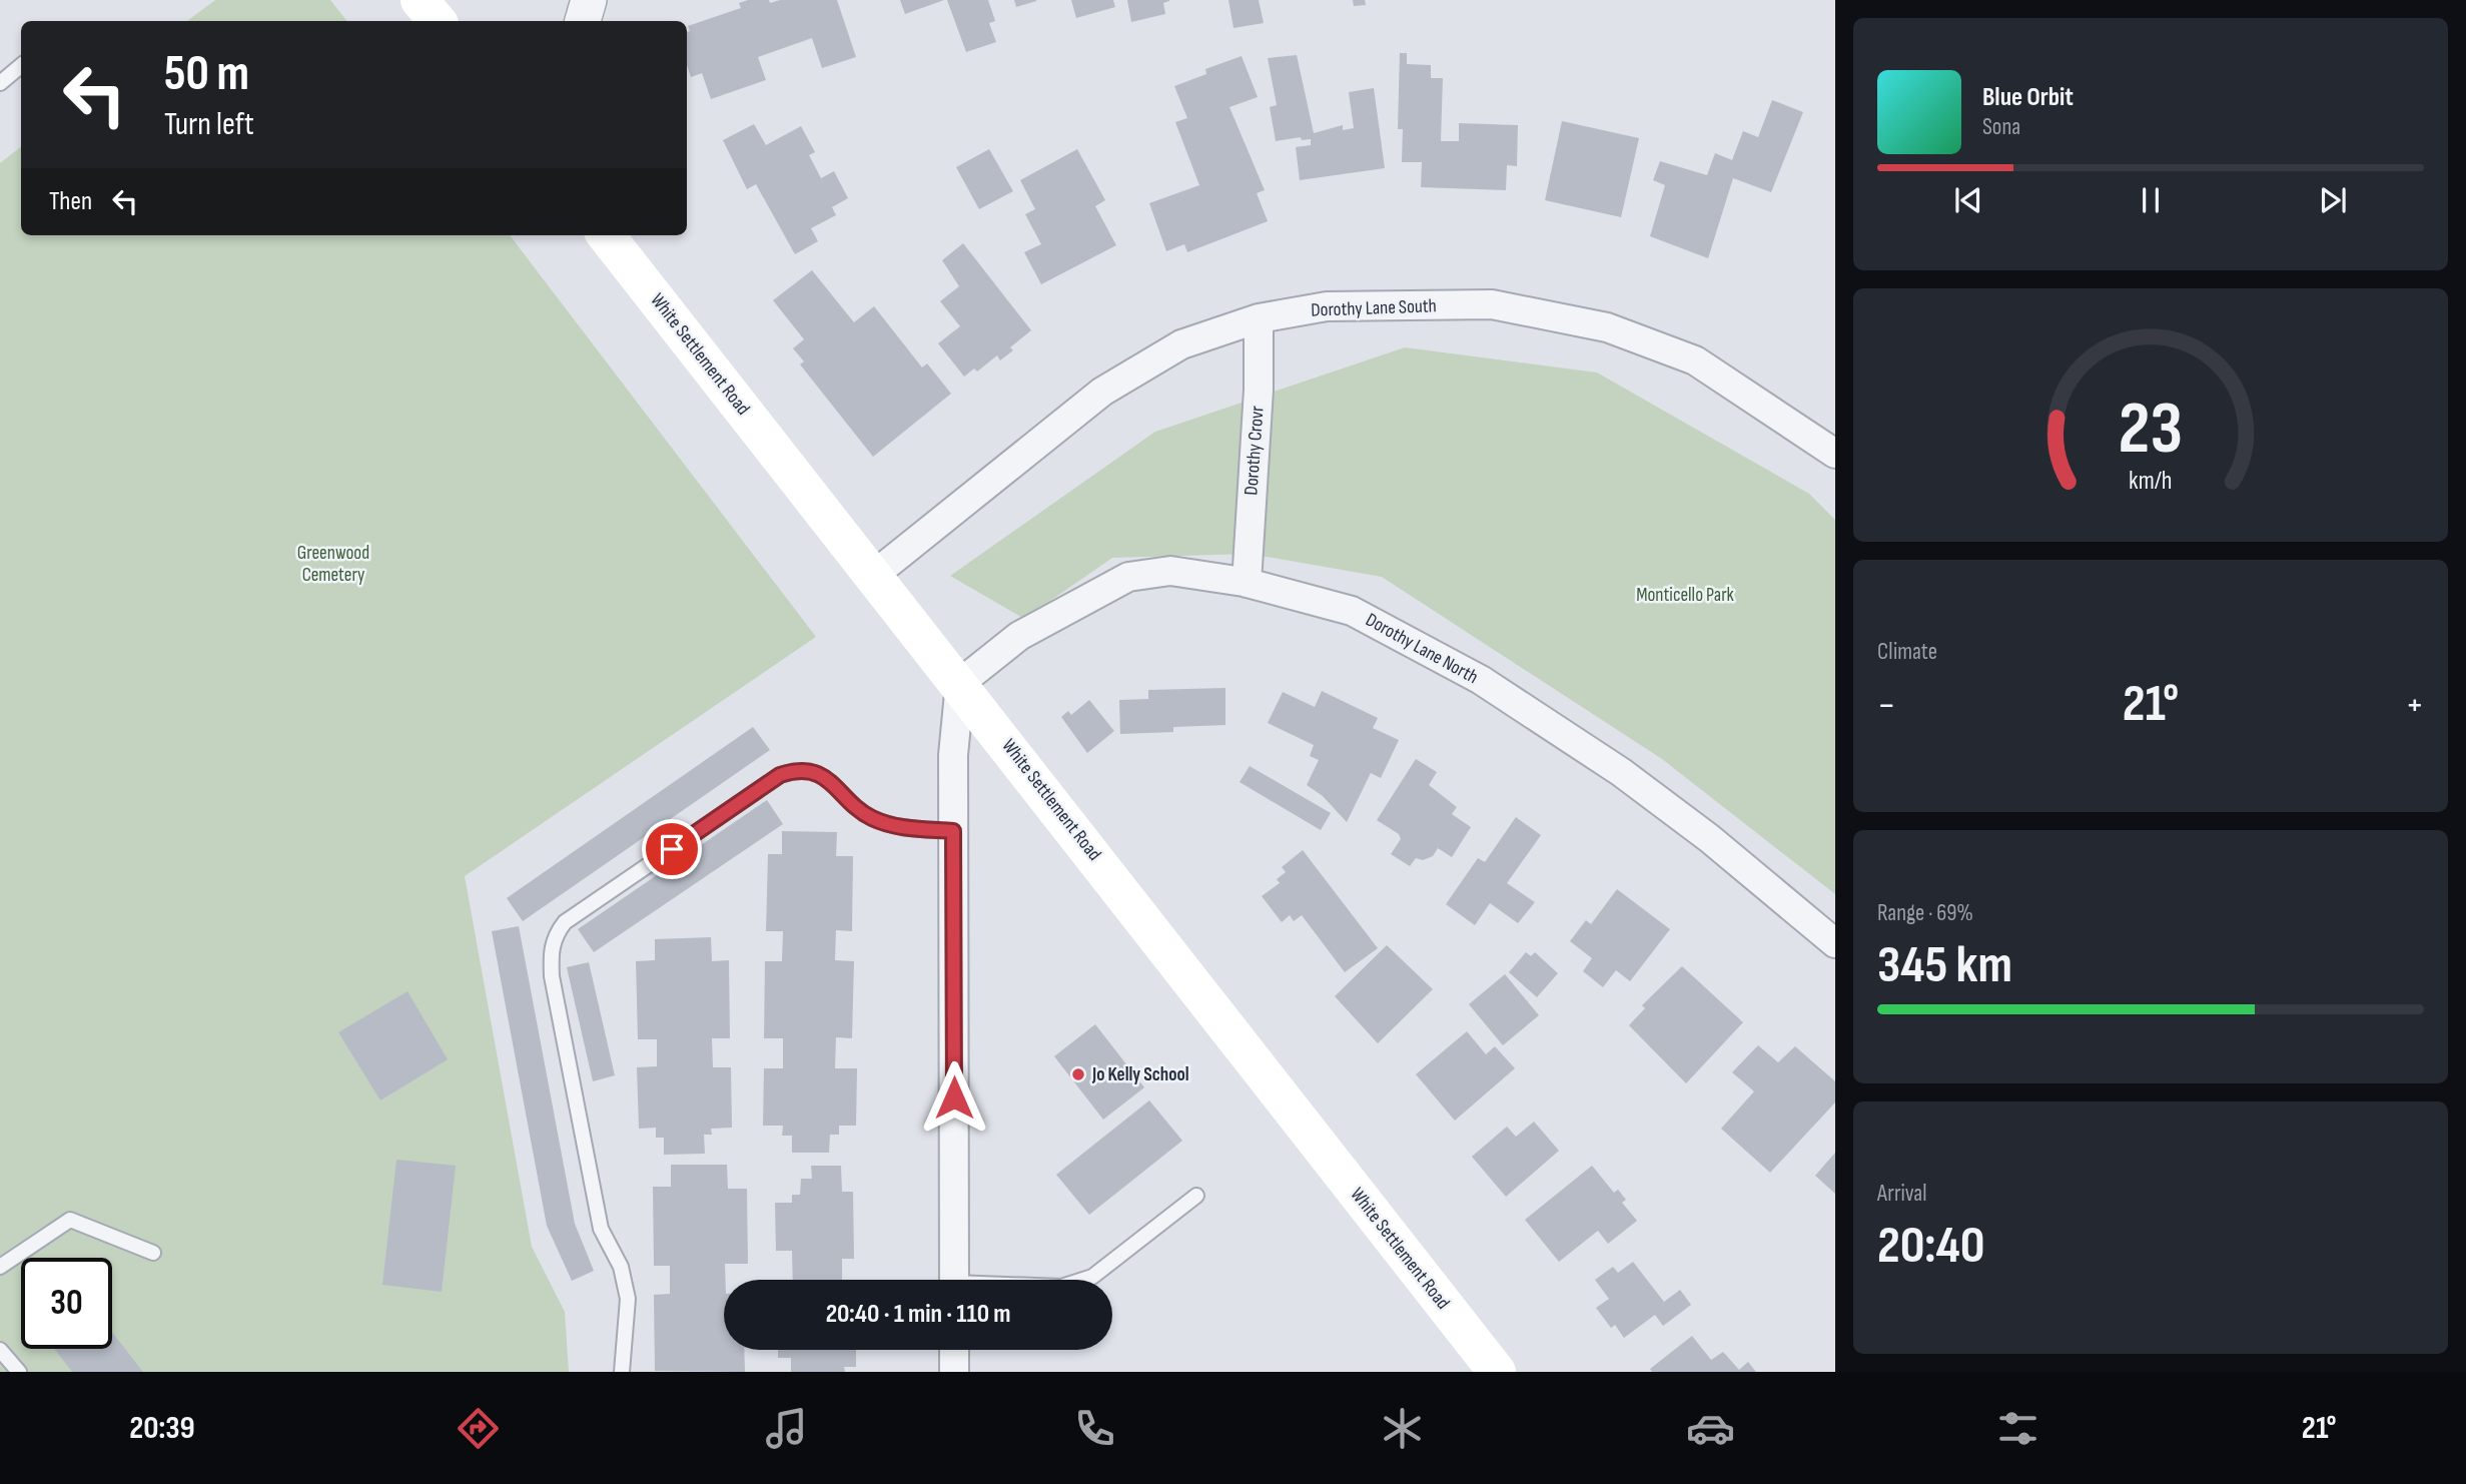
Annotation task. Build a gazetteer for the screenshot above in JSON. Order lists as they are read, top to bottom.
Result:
{
  "streets": {
    "main road": ["White Settlement Road"],
    "street": ["Dorothy Lane South", "Dorothy Crovr", "Dorothy Lane North"]
  },
  "crossings": [
    ["Dorothy Lane South", "White Settlement Road"],
    ["Dorothy Lane South", "Dorothy Crovr"],
    ["White Settlement Road", "Dorothy Lane North"],
    ["Dorothy Crovr", "Dorothy Lane North"]
  ],
  "parks": ["Greenwood Cemetery", "Monticello Park"],
  "places": ["Jo Kelly School"],
  "page": {
    "turn": ["50 m", "Turn left"],
    "song": ["Blue Orbit", "Sona"],
    "then": "Then",
    "tile": [
      "Climate",
      ["Range · 69%", "345 km"],
      ["Arrival", "20:40"]
    ],
    "heat": ["−", "21°", "+"],
    "limit": "30",
    "trip": "20:40 · 1 min · 110 m",
    "tabs": ["20:39", "21°"],
    "gauge": ["23", "km/h"]
  }
}
